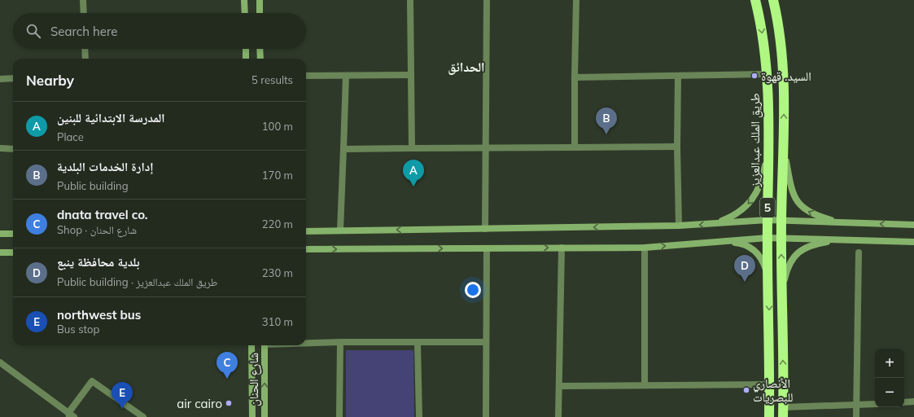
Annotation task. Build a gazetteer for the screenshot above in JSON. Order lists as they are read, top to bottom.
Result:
{
  "streets": {
    "highway": ["طريق الملك عبدالعزيز", "5"],
    "main road": ["شارع الحنان"]
  },
  "districts": ["الحدائق"],
  "places": ["السيد. قهوة", "الأنصاري للبصريات", "air cairo"],
  "page": {
    "search": "Search here",
    "heading": ["Nearby", "5 results"],
    "list": [
      {
        "mark": "A",
        "name": "المدرسة الابتدائية للبنين",
        "note": "Place",
        "value": "100 m"
      },
      {
        "mark": "B",
        "name": "إدارة الخدمات البلدية",
        "note": "Public building",
        "value": "170 m"
      },
      {
        "mark": "C",
        "name": "dnata travel co.",
        "note": "Shop · شارع الحنان",
        "value": "220 m"
      },
      {
        "mark": "D",
        "name": "بلدية محافظة ينبع",
        "note": "Public building · طريق الملك عبدالعزيز",
        "value": "230 m"
      },
      {
        "mark": "E",
        "name": "northwest bus",
        "note": "Bus stop",
        "value": "310 m"
      }
    ],
    "pins": [
      "B",
      "A",
      "D",
      "C",
      "E"
    ],
    "map_buttons": ["+", "−"]
  }
}
